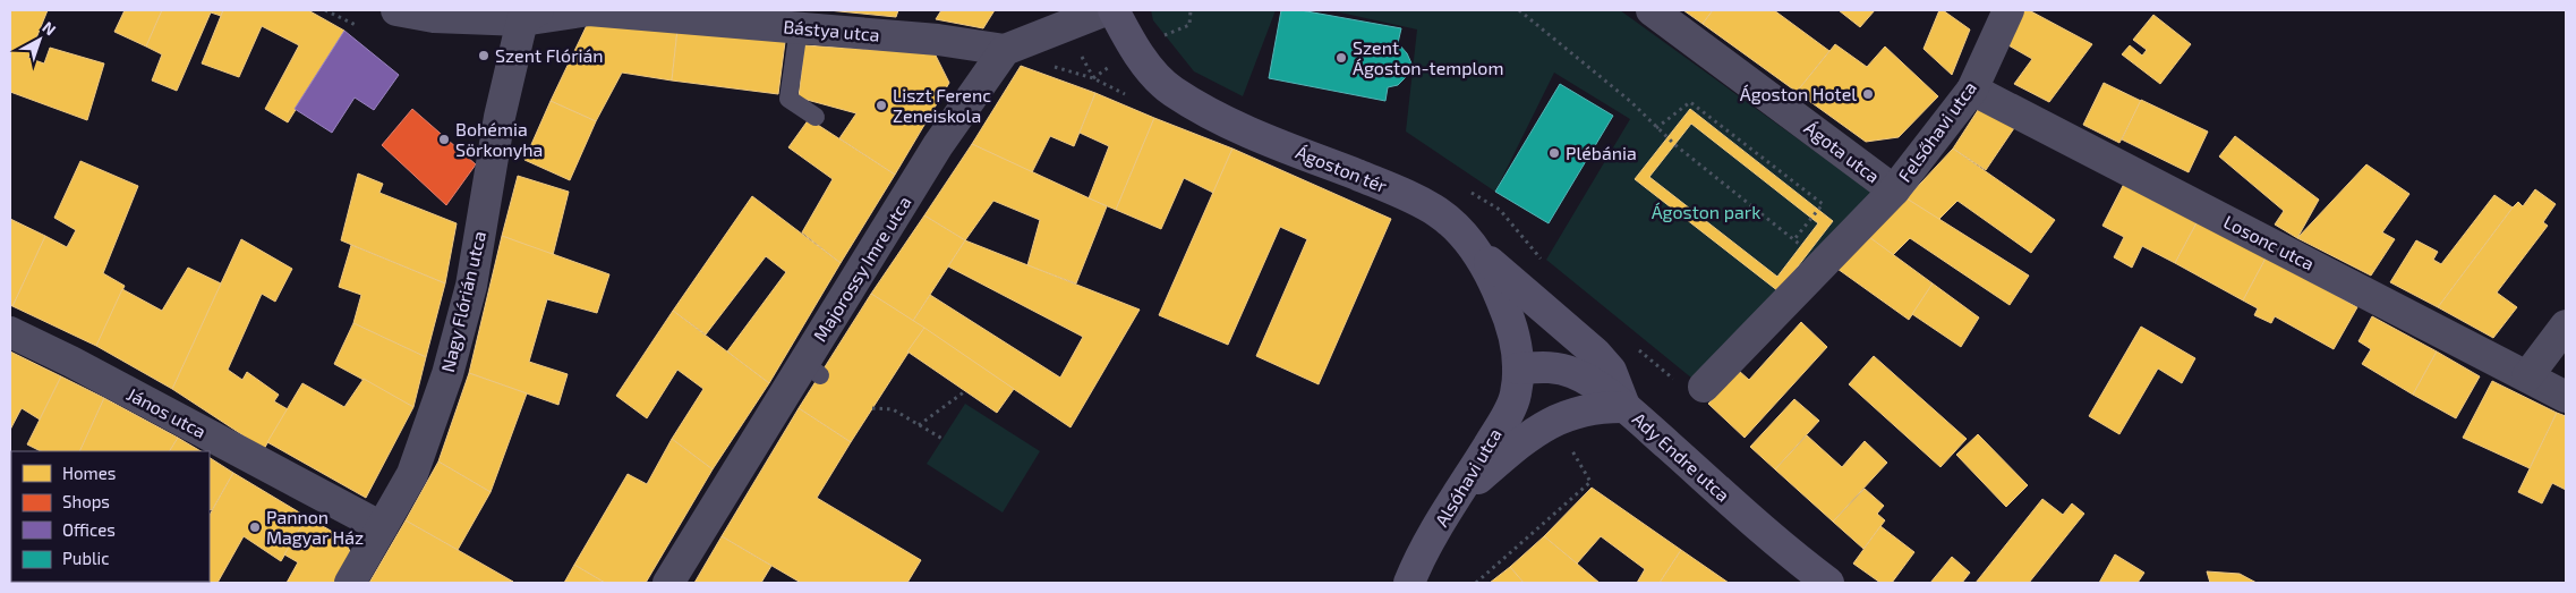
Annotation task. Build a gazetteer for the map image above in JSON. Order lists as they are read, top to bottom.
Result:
{
  "streets": {
    "street": [
      "Bástya utca",
      "Felsőhavi utca",
      "Ágota utca",
      "Ágoston tér",
      "Losonc utca",
      "Majorossy Imre utca",
      "Nagy Flórián utca",
      "János utca",
      "Ady Endre utca",
      "Alsóhavi utca"
    ]
  },
  "crossings": [
    ["Bástya utca", "Majorossy Imre utca"],
    ["Bástya utca", "Nagy Flórián utca"],
    ["Felsőhavi utca", "Ágota utca"],
    ["Felsőhavi utca", "Losonc utca"],
    ["Ágoston tér", "Ady Endre utca"],
    ["Ágoston tér", "Alsóhavi utca"],
    ["Nagy Flórián utca", "János utca"],
    ["Ady Endre utca", "Alsóhavi utca"]
  ],
  "parks": ["Ágoston park"],
  "places": [
    "Szent Flórián",
    "Szent Ágoston-templom",
    "Ágoston Hotel",
    "Liszt Ferenc Zeneiskola",
    "Bohémia Sörkonyha",
    "Plébánia",
    "Pannon Magyar Ház"
  ],
  "legend": [
    "Homes",
    "Shops",
    "Offices",
    "Public"
  ],
  "north": "top right"
}
